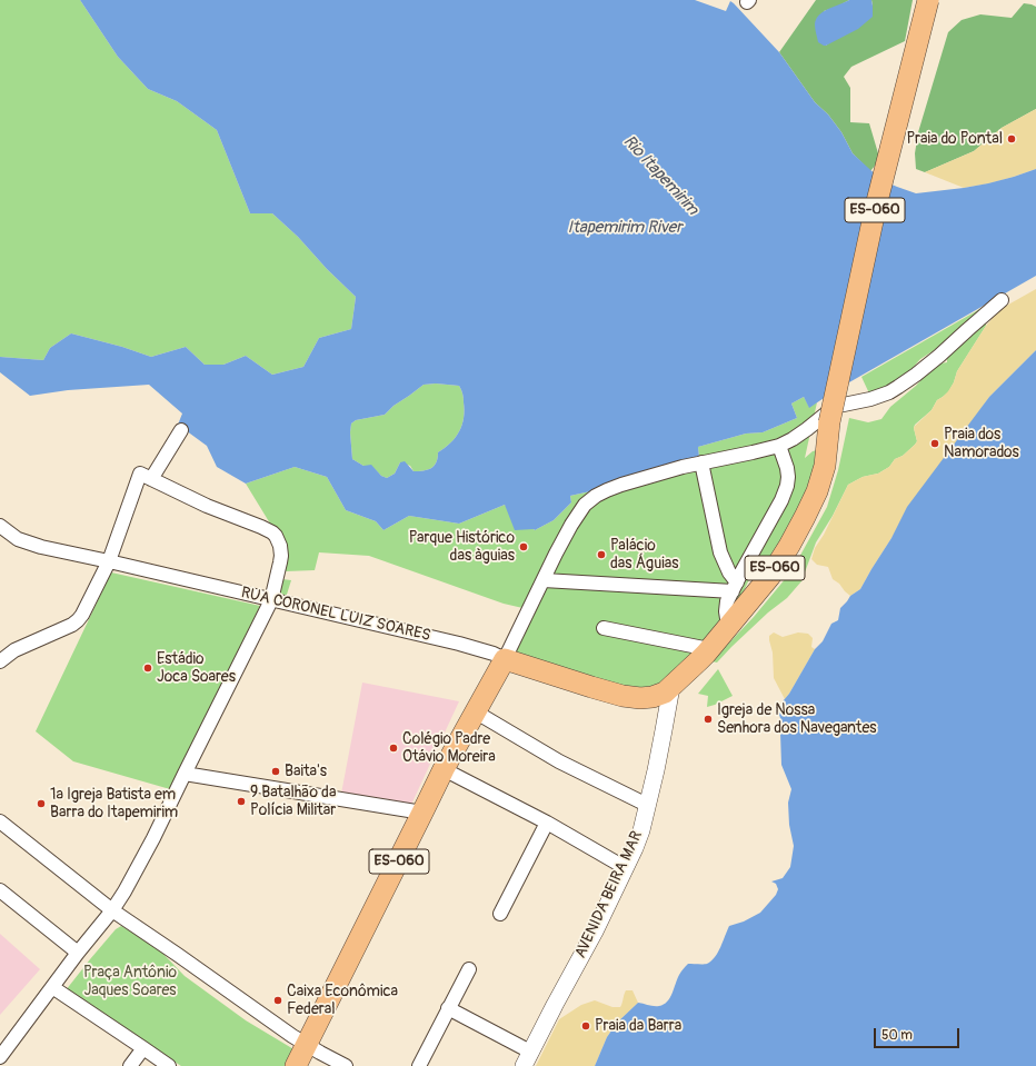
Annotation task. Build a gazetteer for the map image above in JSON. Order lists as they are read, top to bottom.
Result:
{
  "streets": {
    "main road": ["ES-060", "RUA CORONEL LUIZ SOARES"],
    "street": ["AVENIDA BEIRA MAR"]
  },
  "crossings": [
    ["ES-060", "RUA CORONEL LUIZ SOARES"],
    ["ES-060", "AVENIDA BEIRA MAR"],
    ["RUA CORONEL LUIZ SOARES", "AVENIDA BEIRA MAR"]
  ],
  "water": ["Rio Itapemirim", "Itapemirim River"],
  "parks": ["Praça Antônio Jaques Soares"],
  "places": [
    "Praia do Pontal",
    "Praia dos Namorados",
    "Parque Histórico das àguias",
    "Palácio das Águias",
    "Estádio Joca Soares",
    "Igreja de Nossa Senhora dos Navegantes",
    "Colégio Padre Otávio Moreira",
    "Baita's",
    "9 Batalhão da Polícia Militar",
    "1ª Igreja Batista em Barra do Itapemirim",
    "Caixa Econômica Federal",
    "Praia da Barra"
  ],
  "scale_bar": "50 m"
}
